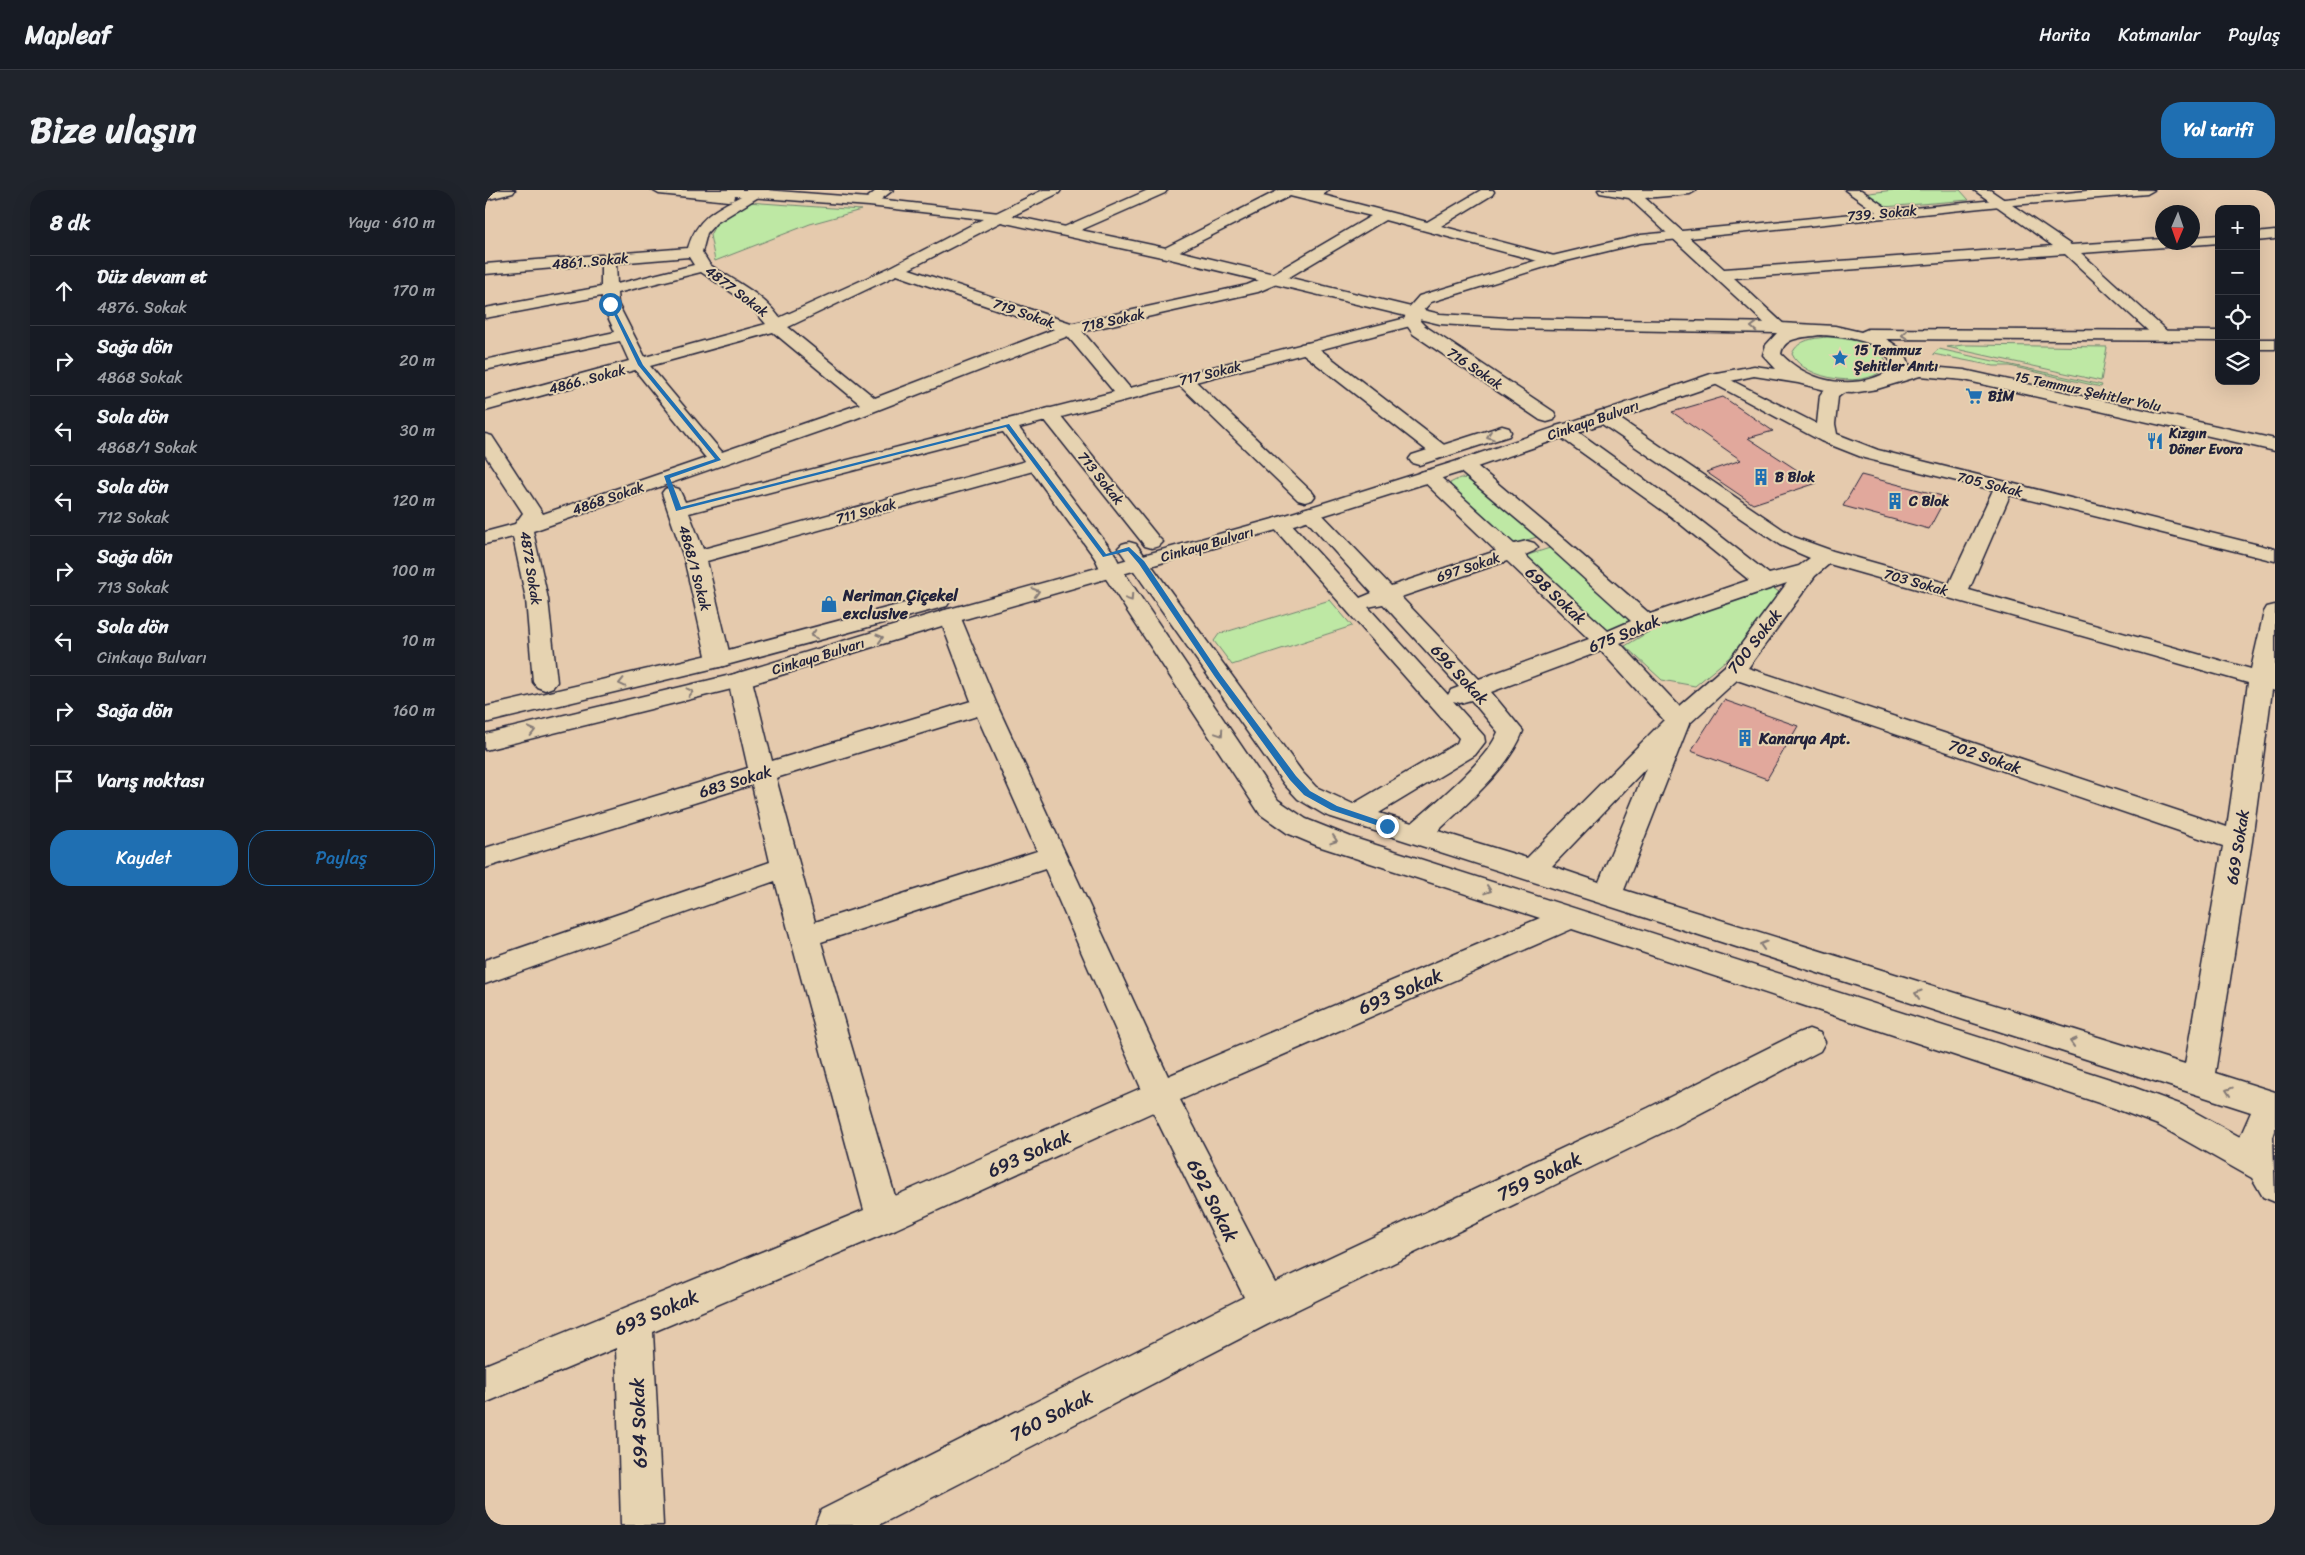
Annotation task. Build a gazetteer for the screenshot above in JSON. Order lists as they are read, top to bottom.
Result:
{
  "streets": {
    "street": [
      "739. Sokak",
      "4861. Sokak",
      "4877 Sokak",
      "719 Sokak",
      "718 Sokak",
      "716 Sokak",
      "717 Sokak",
      "4866. Sokak",
      "15 Temmuz Şehitler Yolu",
      "Cinkaya Bulvarı",
      "713 Sokak",
      "705 Sokak",
      "4868 Sokak",
      "711 Sokak",
      "697 Sokak",
      "4872 Sokak",
      "4868/1 Sokak",
      "703 Sokak",
      "698 Sokak",
      "675 Sokak",
      "700 Sokak",
      "696 Sokak",
      "702 Sokak",
      "683 Sokak",
      "669 Sokak",
      "693 Sokak",
      "759 Sokak",
      "692 Sokak",
      "760 Sokak",
      "694 Sokak"
    ]
  },
  "crossings": [
    ["739. Sokak", "716 Sokak"],
    ["739. Sokak", "717 Sokak"],
    ["4861. Sokak", "4877 Sokak"],
    ["4877 Sokak", "718 Sokak"],
    ["4877 Sokak", "4866. Sokak"],
    ["4877 Sokak", "4868 Sokak"],
    ["719 Sokak", "718 Sokak"],
    ["719 Sokak", "717 Sokak"],
    ["719 Sokak", "4866. Sokak"],
    ["718 Sokak", "4868 Sokak"],
    ["716 Sokak", "717 Sokak"],
    ["716 Sokak", "Cinkaya Bulvarı"],
    ["716 Sokak", "675 Sokak"],
    ["717 Sokak", "713 Sokak"],
    ["717 Sokak", "4868/1 Sokak"],
    ["717 Sokak", "696 Sokak"],
    ["15 Temmuz Şehitler Yolu", "Cinkaya Bulvarı"],
    ["Cinkaya Bulvarı", "713 Sokak"],
    ["Cinkaya Bulvarı", "705 Sokak"],
    ["Cinkaya Bulvarı", "4868/1 Sokak"],
    ["Cinkaya Bulvarı", "703 Sokak"],
    ["Cinkaya Bulvarı", "698 Sokak"],
    ["Cinkaya Bulvarı", "696 Sokak"],
    ["Cinkaya Bulvarı", "692 Sokak"],
    ["4868 Sokak", "4872 Sokak"],
    ["4868 Sokak", "4868/1 Sokak"],
    ["711 Sokak", "4868/1 Sokak"],
    ["697 Sokak", "698 Sokak"],
    ["697 Sokak", "696 Sokak"],
    ["703 Sokak", "675 Sokak"],
    ["703 Sokak", "700 Sokak"],
    ["703 Sokak", "669 Sokak"],
    ["698 Sokak", "675 Sokak"],
    ["698 Sokak", "700 Sokak"],
    ["675 Sokak", "700 Sokak"],
    ["675 Sokak", "696 Sokak"],
    ["700 Sokak", "702 Sokak"],
    ["702 Sokak", "669 Sokak"],
    ["683 Sokak", "692 Sokak"],
    ["693 Sokak", "692 Sokak"],
    ["693 Sokak", "694 Sokak"],
    ["759 Sokak", "692 Sokak"],
    ["759 Sokak", "760 Sokak"],
    ["692 Sokak", "760 Sokak"]
  ],
  "places": {
    "place": ["15 Temmuz Şehitler Anıtı"],
    "supermarket": ["BİM"],
    "restaurant": ["Kızgın Döner Evora"],
    "building": ["B Blok", "C Blok", "Kanarya Apt."],
    "shop": ["Neriman Çiçekel exclusive"]
  },
  "north": "bottom",
  "page": {
    "header": "Mapleaf",
    "nav": ["Harita", "Katmanlar", "Paylaş"],
    "title": "Bize ulaşın",
    "buttons": [
      "Yol tarifi",
      ["Kaydet", "Paylaş"]
    ],
    "heading": ["8 dk", "Yaya · 610 m"],
    "map_buttons": ["+", "−"],
    "list": [
      ["Düz devam et", "4876. Sokak", "170 m"],
      ["Sağa dön", "4868 Sokak", "20 m"],
      ["Sola dön", "4868/1 Sokak", "30 m"],
      ["Sola dön", "712 Sokak", "120 m"],
      ["Sağa dön", "713 Sokak", "100 m"],
      ["Sola dön", "Cinkaya Bulvarı", "10 m"],
      ["Sağa dön", "160 m"],
      "Varış noktası"
    ]
  }
}
